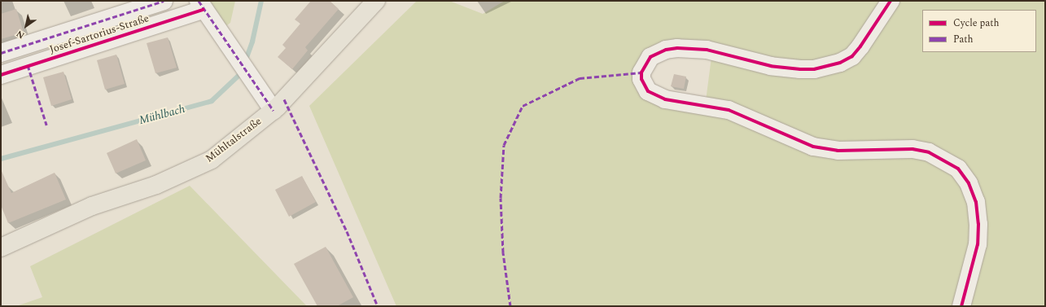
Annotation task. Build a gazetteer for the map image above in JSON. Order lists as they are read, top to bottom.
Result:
{
  "streets": {
    "main road": ["Mühltalstraße"],
    "street": ["Josef-Sartorius-Straße"]
  },
  "crossings": [
    ["Josef-Sartorius-Straße", "Mühltalstraße"]
  ],
  "water": ["Mühlbach"],
  "legend": ["Cycle path", "Path"],
  "north": "bottom left"
}
